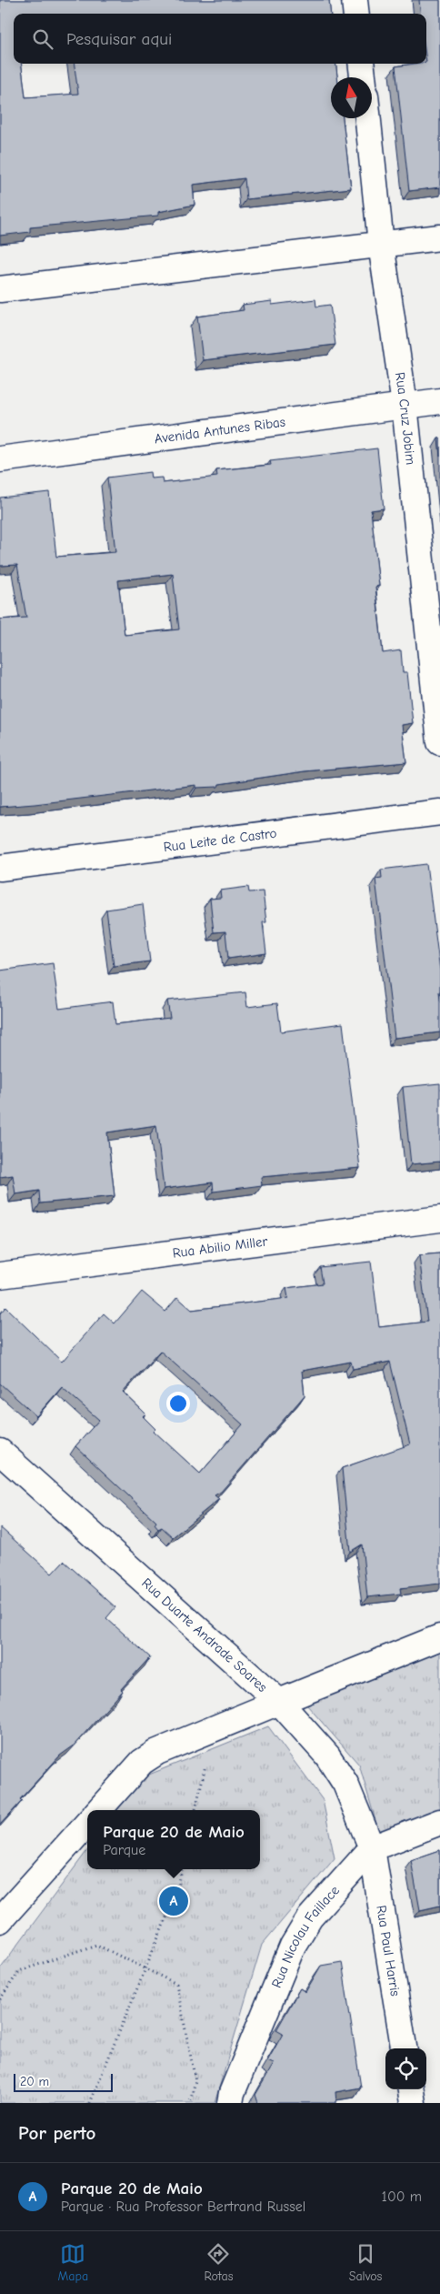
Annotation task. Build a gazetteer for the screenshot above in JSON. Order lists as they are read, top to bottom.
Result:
{
  "streets": {
    "street": [
      "Rua Cruz Jobim",
      "Avenida Antunes Ribas",
      "Rua Leite de Castro",
      "Rua Abilio Miller",
      "Rua Duarte Andrade Soares",
      "Rua Nicolau Faillace",
      "Rua Paul Harris"
    ]
  },
  "crossings": [
    ["Rua Cruz Jobim", "Avenida Antunes Ribas"],
    ["Rua Duarte Andrade Soares", "Rua Nicolau Faillace"],
    ["Rua Duarte Andrade Soares", "Rua Paul Harris"],
    ["Rua Nicolau Faillace", "Rua Paul Harris"]
  ],
  "scale_bar": "20 m",
  "north": "top",
  "page": {
    "search": "Pesquisar aqui",
    "popup": ["Parque 20 de Maio", "Parque"],
    "pins": "A",
    "scale": "20 m",
    "heading": "Por perto",
    "list": [
      {
        "mark": "A",
        "name": "Parque 20 de Maio",
        "note": "Parque · Rua Professor Bertrand Russel",
        "value": "100 m"
      }
    ],
    "nav": ["Mapa", "Rotas", "Salvos"]
  }
}
